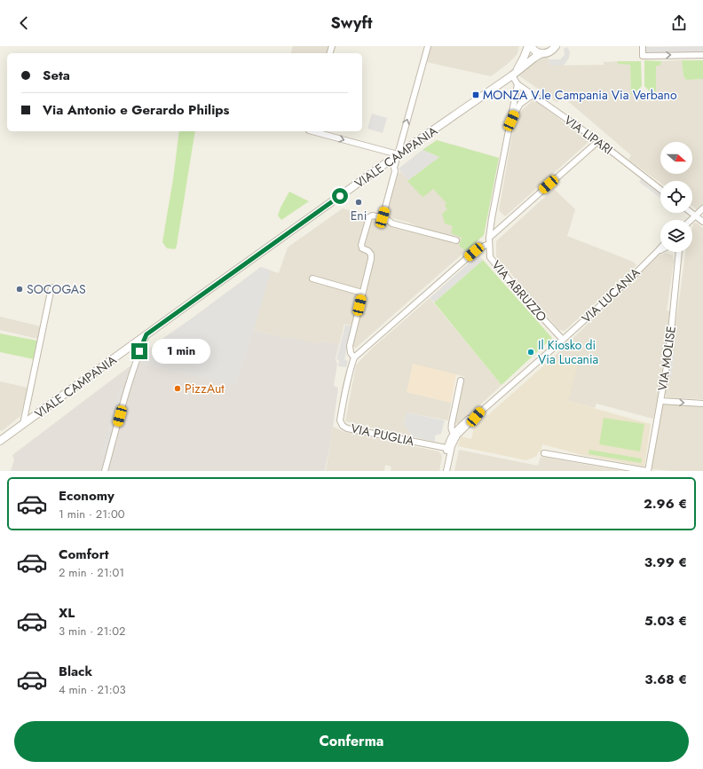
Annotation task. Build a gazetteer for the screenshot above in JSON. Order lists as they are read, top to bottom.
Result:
{
  "streets": {
    "street": [
      "VIA LIPARI",
      "VIALE CAMPANIA",
      "VIA ABRUZZO",
      "VIA LUCANIA",
      "VIA MOLISE",
      "VIA PUGLIA"
    ]
  },
  "crossings": [
    ["VIA LIPARI", "VIALE CAMPANIA"],
    ["VIA ABRUZZO", "VIA LUCANIA"]
  ],
  "places": {
    "transit": ["MONZA V.le Campania Via Verbano"],
    "other": [
      "Eni",
      "SOCOGAS",
      "Il Kiosko di Via Lucania",
      "PizzAut"
    ]
  },
  "north": "right",
  "page": {
    "header": "Swyft",
    "banner": ["Seta", "Via Antonio e Gerardo Philips"],
    "bubble": "1 min",
    "list": [
      {
        "name": "Economy",
        "note": "1 min · 21:00",
        "value": "2.96 €"
      },
      {
        "name": "Comfort",
        "note": "2 min · 21:01",
        "value": "3.99 €"
      },
      {
        "name": "XL",
        "note": "3 min · 21:02",
        "value": "5.03 €"
      },
      {
        "name": "Black",
        "note": "4 min · 21:03",
        "value": "3.68 €"
      }
    ],
    "buttons": "Conferma"
  }
}
